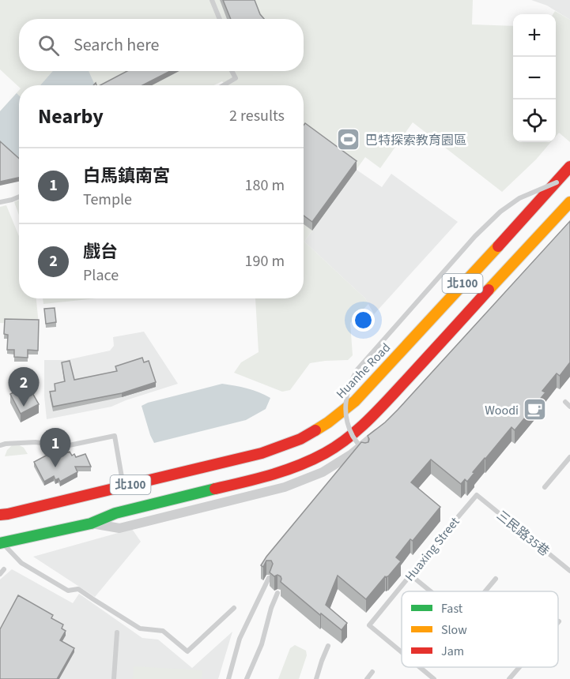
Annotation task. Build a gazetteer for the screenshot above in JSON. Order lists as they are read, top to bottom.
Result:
{
  "streets": {
    "highway": ["北100", "Huanhe Road"],
    "lane": ["三民路35巷", "Huaxing Street"]
  },
  "crossings": [
    ["三民路35巷", "Huaxing Street"]
  ],
  "places": {
    "sports": ["巴特探索教育園區"],
    "cafe": ["Woodi"]
  },
  "legend": ["Fast", "Slow", "Jam"],
  "page": {
    "map_buttons": ["+", "−"],
    "search": "Search here",
    "heading": ["Nearby", "2 results"],
    "list": [
      {
        "mark": "1",
        "name": "白馬鎮南宮",
        "note": "Temple",
        "value": "180 m"
      },
      {
        "mark": "2",
        "name": "戲台",
        "note": "Place",
        "value": "190 m"
      }
    ],
    "pins": ["2", "1"]
  }
}
